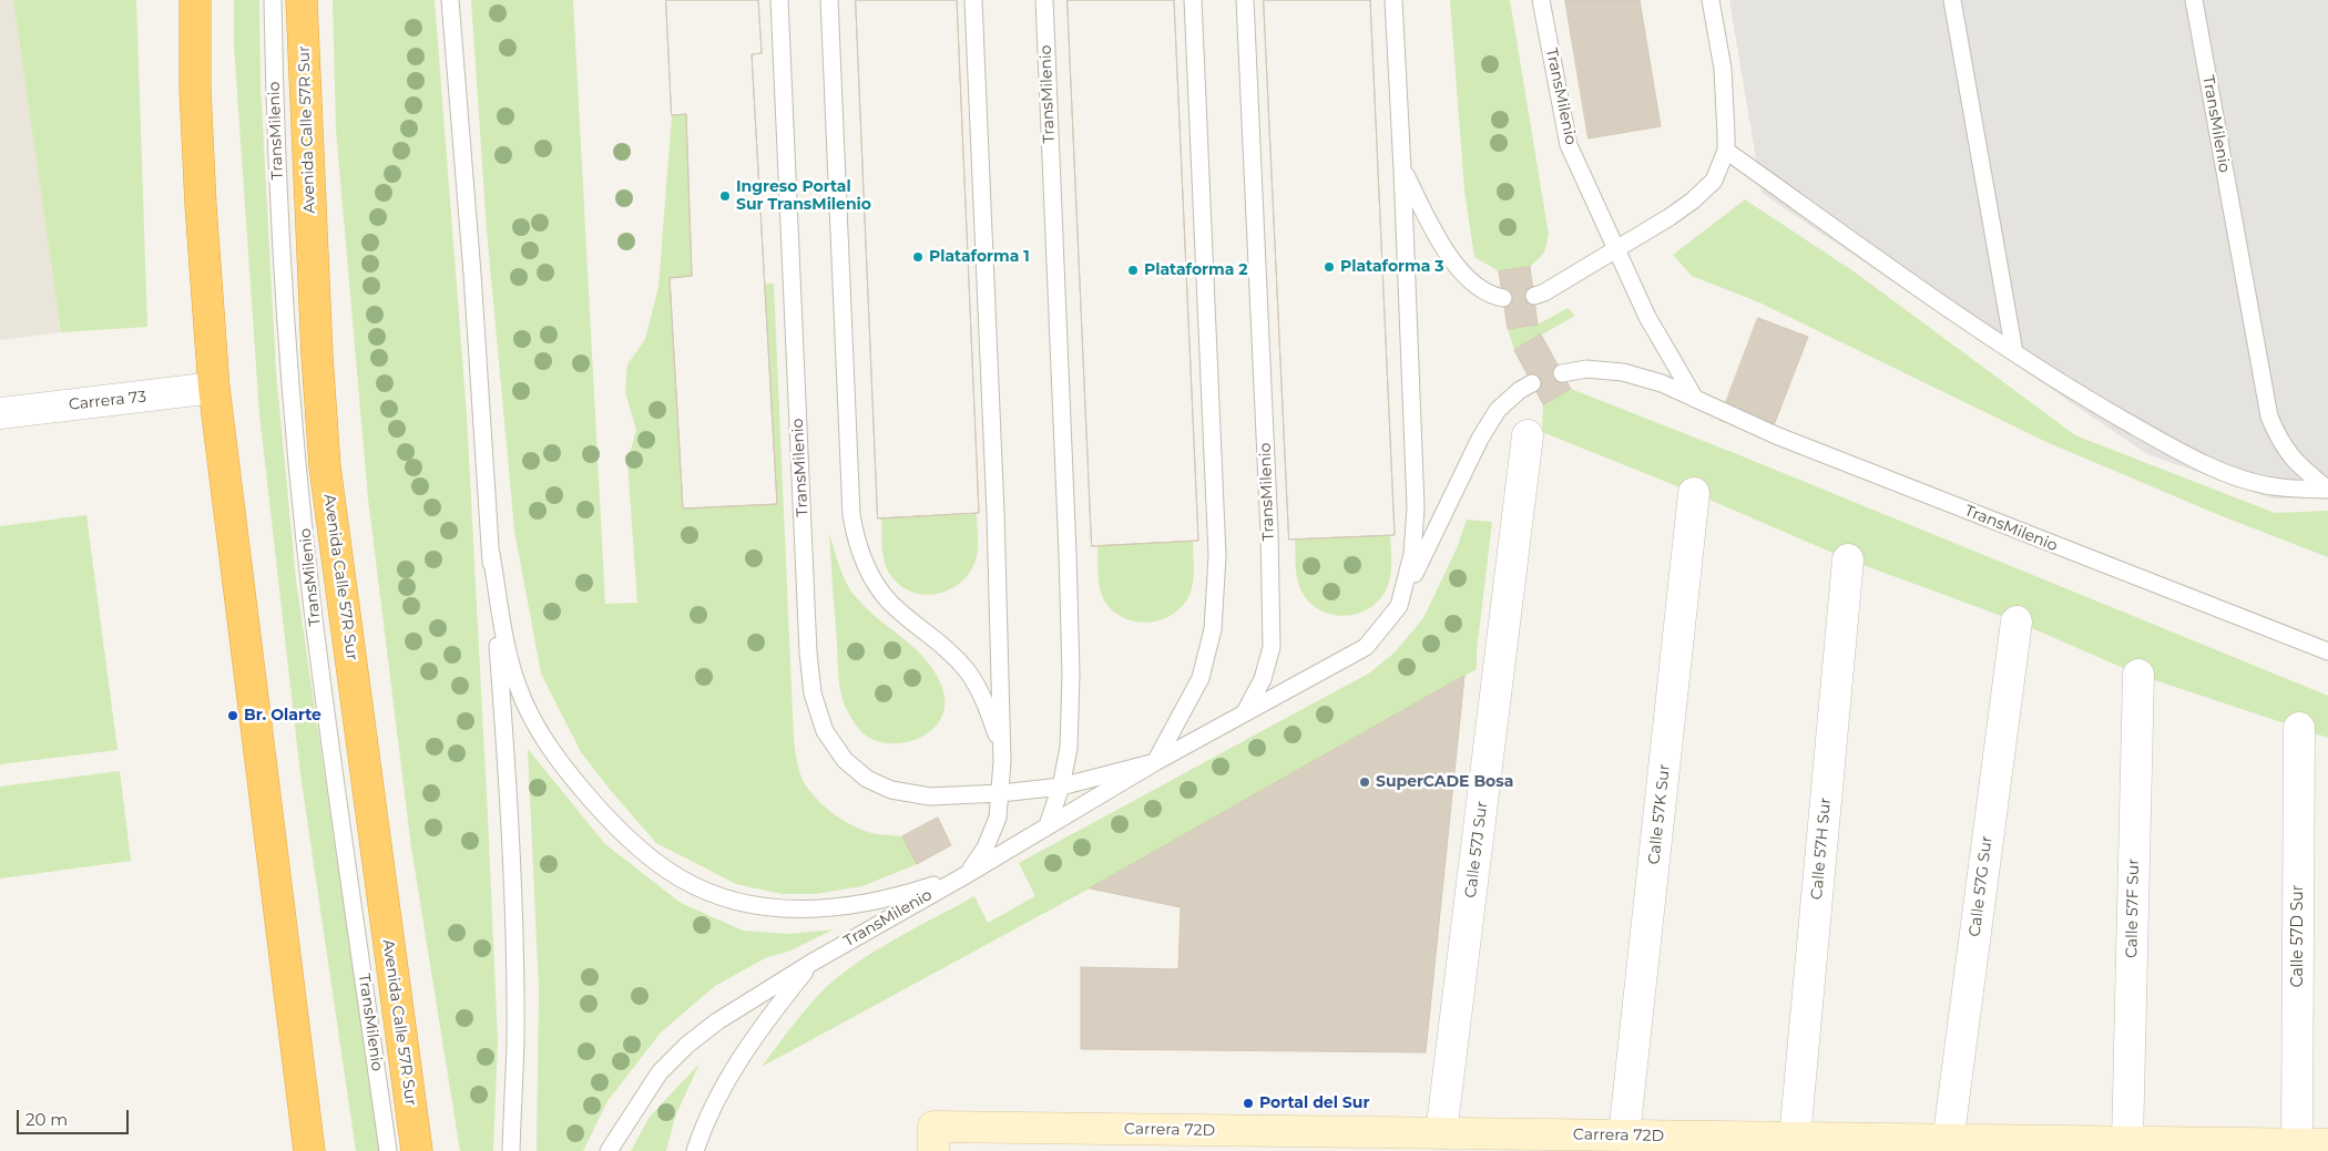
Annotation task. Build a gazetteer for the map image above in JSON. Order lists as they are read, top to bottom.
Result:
{
  "streets": {
    "highway": ["Avenida Calle 57R Sur"],
    "street": [
      "Carrera 73",
      "Calle 57K Sur",
      "Calle 57H Sur",
      "Calle 57J Sur",
      "Calle 57G Sur",
      "Calle 57F Sur",
      "Calle 57D Sur",
      "Carrera 72D"
    ],
    "lane": ["TransMilenio"]
  },
  "crossings": [
    ["Calle 57K Sur", "Carrera 72D"],
    ["Calle 57H Sur", "Carrera 72D"],
    ["Calle 57J Sur", "Carrera 72D"],
    ["Calle 57G Sur", "Carrera 72D"],
    ["Calle 57F Sur", "Carrera 72D"],
    ["Calle 57D Sur", "Carrera 72D"]
  ],
  "places": [
    "Ingreso Portal Sur TransMilenio",
    "Plataforma 1",
    "Plataforma 3",
    "Plataforma 2",
    "Br. Olarte",
    "SuperCADE Bosa",
    "Portal del Sur"
  ],
  "scale_bar": "20 m"
}
